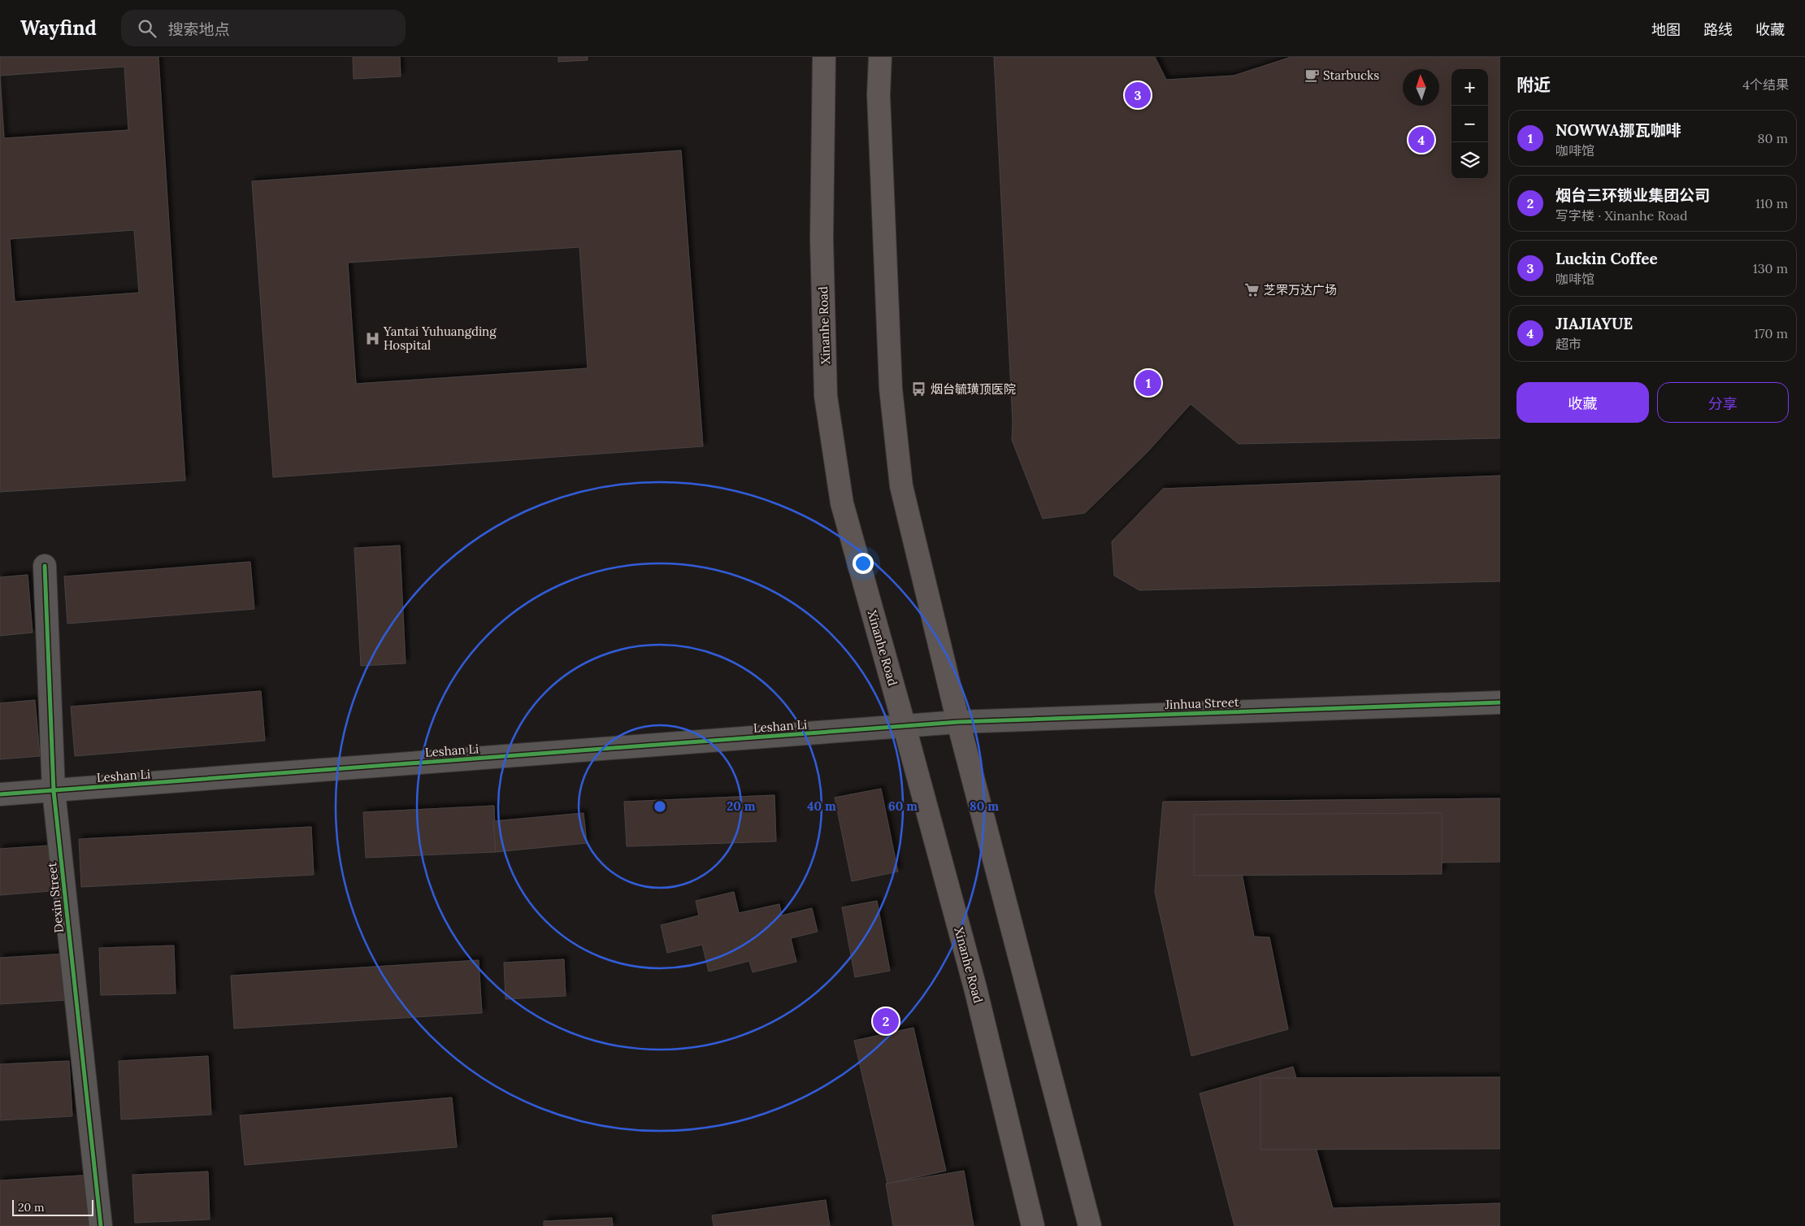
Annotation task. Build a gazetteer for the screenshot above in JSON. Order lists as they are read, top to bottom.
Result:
{
  "streets": {
    "main road": ["Xinanhe Road"],
    "street": ["Jinhua Street", "Leshan Li", "Dexin Street"]
  },
  "crossings": [
    ["Xinanhe Road", "Jinhua Street"],
    ["Xinanhe Road", "Leshan Li"],
    ["Jinhua Street", "Leshan Li"],
    ["Leshan Li", "Dexin Street"]
  ],
  "places": {
    "cafe": ["Starbucks"],
    "supermarket": ["芝罘万达广场"],
    "hospital": ["Yantai Yuhuangding Hospital"],
    "bus stop": ["烟台毓璜顶医院"]
  },
  "scale_bar": "20 m",
  "north": "top",
  "page": {
    "header": "Wayfind",
    "search": "搜索地点",
    "nav": ["地图", "路线", "收藏"],
    "heading": ["附近", "4个结果"],
    "map_buttons": ["+", "−"],
    "pins": [
      "3",
      "4",
      "1",
      "2"
    ],
    "list": [
      {
        "mark": "1",
        "name": "NOWWA挪瓦咖啡",
        "note": "咖啡馆",
        "value": "80 m"
      },
      {
        "mark": "2",
        "name": "烟台三环锁业集团公司",
        "note": "写字楼 · Xinanhe Road",
        "value": "110 m"
      },
      {
        "mark": "3",
        "name": "Luckin Coffee",
        "note": "咖啡馆",
        "value": "130 m"
      },
      {
        "mark": "4",
        "name": "JIAJIAYUE",
        "note": "超市",
        "value": "170 m"
      }
    ],
    "buttons": ["收藏", "分享"],
    "scale": "20 m"
  },
  "rings": [
    "20 m",
    "40 m",
    "60 m",
    "80 m"
  ]
}
